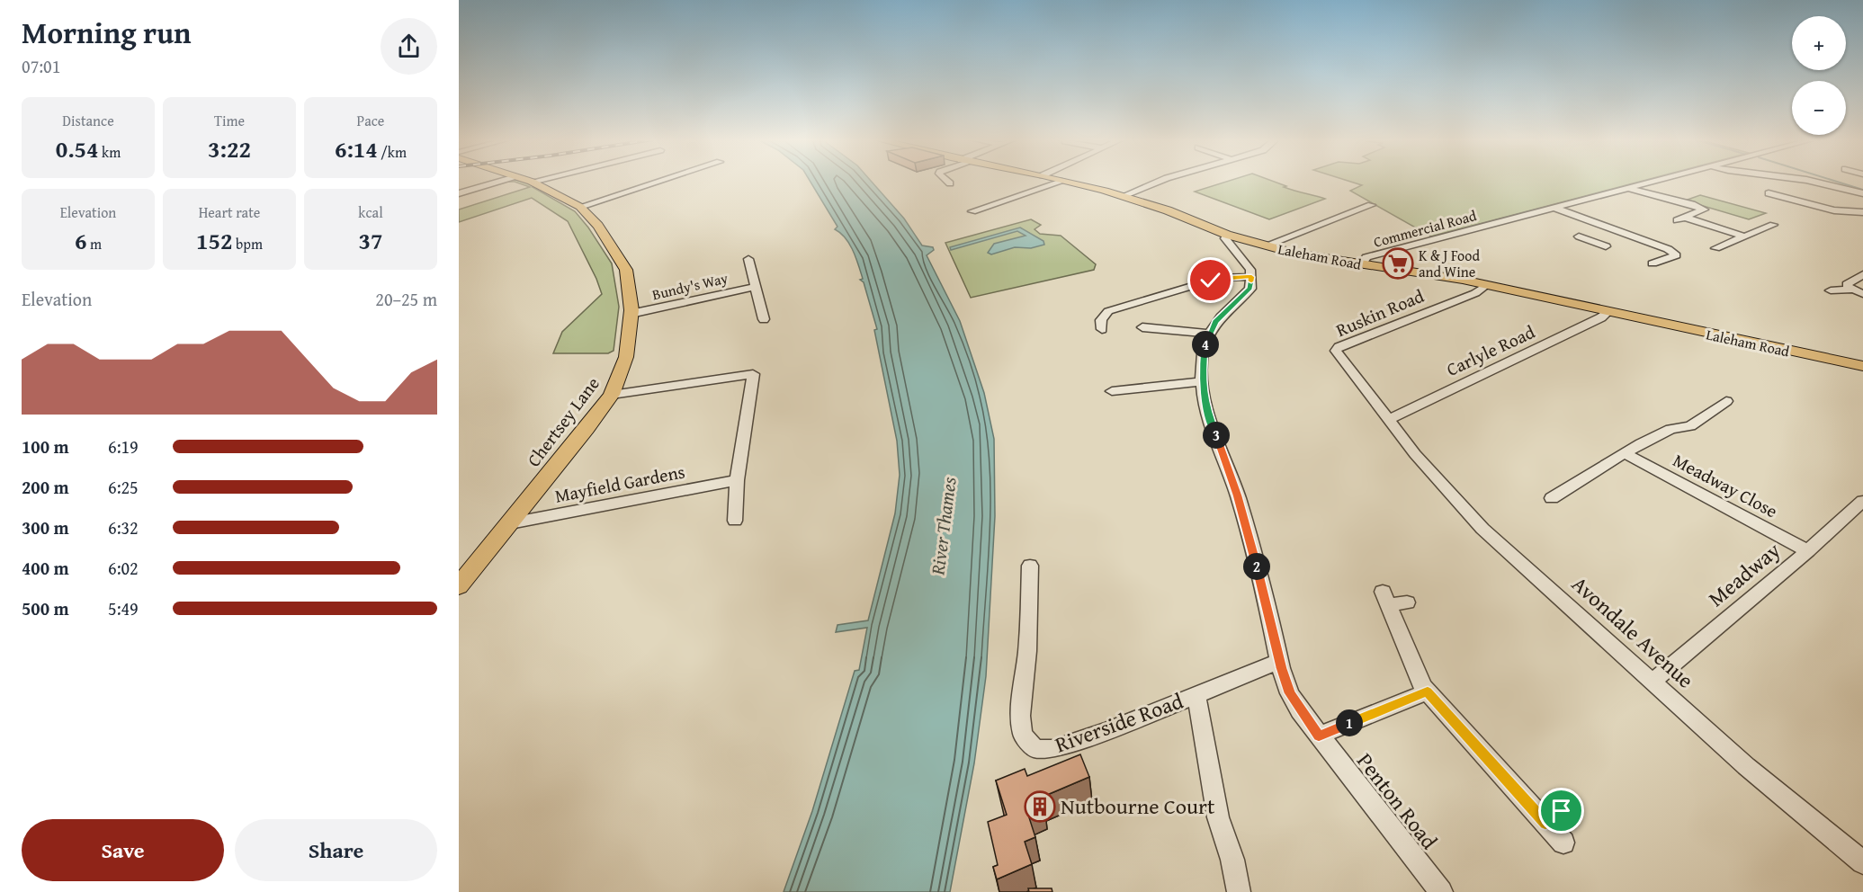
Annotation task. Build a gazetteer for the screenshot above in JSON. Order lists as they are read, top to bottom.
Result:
{
  "streets": {
    "main road": ["Laleham Road", "Chertsey Lane"],
    "street": [
      "Commercial Road",
      "Bundy's Way",
      "Ruskin Road",
      "Carlyle Road",
      "Mayfield Gardens",
      "Meadway Close",
      "Meadway",
      "Avondale Avenue",
      "Riverside Road",
      "Penton Road"
    ]
  },
  "crossings": [
    ["Commercial Road", "Laleham Road"],
    ["Laleham Road", "Ruskin Road"],
    ["Laleham Road", "Carlyle Road"],
    ["Bundy's Way", "Chertsey Lane"],
    ["Ruskin Road", "Carlyle Road"],
    ["Ruskin Road", "Avondale Avenue"],
    ["Carlyle Road", "Avondale Avenue"],
    ["Chertsey Lane", "Mayfield Gardens"],
    ["Meadway Close", "Meadway"],
    ["Meadway", "Avondale Avenue"],
    ["Riverside Road", "Penton Road"]
  ],
  "water": ["River Thames"],
  "places": {
    "supermarket": ["K & J Food and Wine"],
    "building": ["Nutbourne Court"]
  },
  "page": {
    "heading": ["Morning run", "07:01"],
    "map_buttons": ["+", "−"],
    "stats": [
      ["Distance", "0.54 km"],
      ["Time", "3:22"],
      ["Pace", "6:14 /km"],
      ["Elevation", "6 m"],
      ["Heart rate", "152 bpm"],
      ["kcal", "37"]
    ],
    "chart": ["Elevation", "20–25 m"],
    "pins": [
      "4",
      "3",
      "2",
      "1"
    ],
    "list": [
      {
        "name": "100 m",
        "note": "6:19"
      },
      {
        "name": "200 m",
        "note": "6:25"
      },
      {
        "name": "300 m",
        "note": "6:32"
      },
      {
        "name": "400 m",
        "note": "6:02"
      },
      {
        "name": "500 m",
        "note": "5:49"
      }
    ],
    "buttons": ["Save", "Share"]
  }
}
